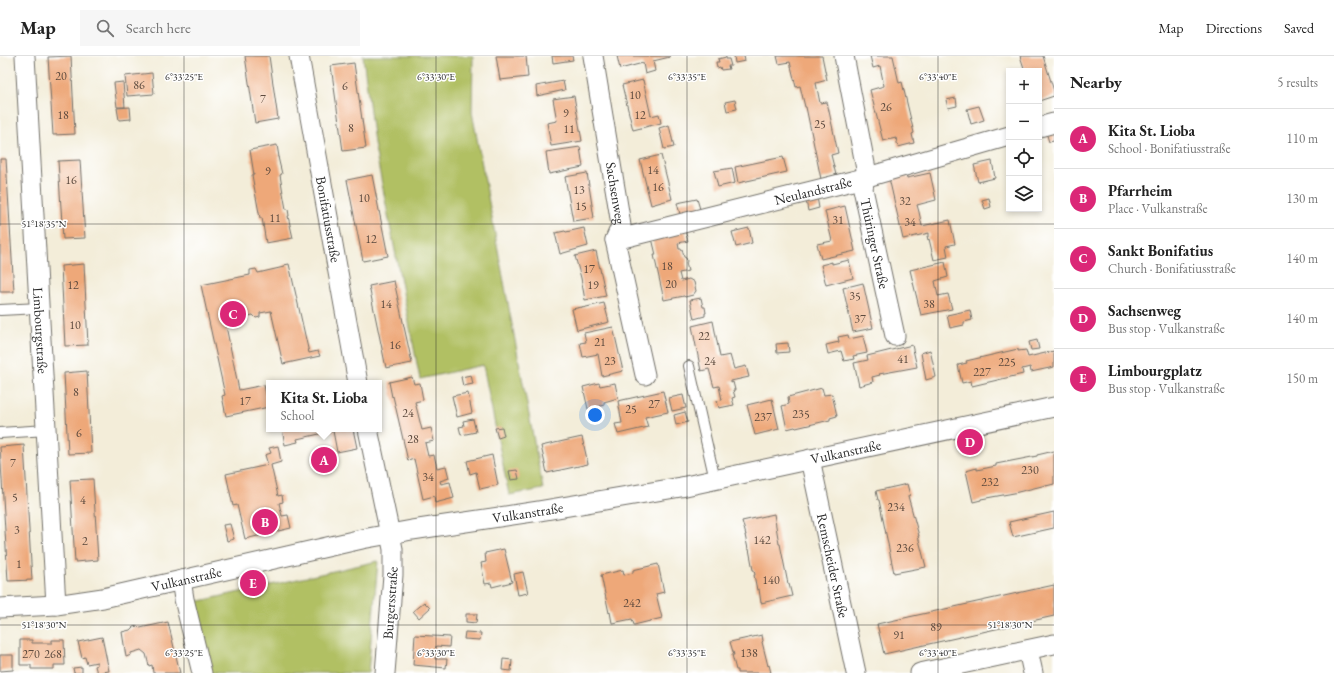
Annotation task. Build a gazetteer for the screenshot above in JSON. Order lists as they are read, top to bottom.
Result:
{
  "streets": {
    "street": [
      "Neulandstraße",
      "Sachsenweg",
      "Bonifatiusstraße",
      "Thüringer Straße",
      "Limbourgstraße",
      "Vulkanstraße",
      "Remscheider Straße",
      "Burgersstraße"
    ]
  },
  "crossings": [
    ["Neulandstraße", "Sachsenweg"],
    ["Neulandstraße", "Thüringer Straße"],
    ["Limbourgstraße", "Vulkanstraße"],
    ["Vulkanstraße", "Remscheider Straße"],
    ["Vulkanstraße", "Burgersstraße"]
  ],
  "house_numbers": [
    "20",
    "86",
    "6",
    "10",
    "7",
    "26",
    "9",
    "18",
    "12",
    "25",
    "8",
    "11",
    "14",
    "9",
    "16",
    "16",
    "13",
    "10",
    "32",
    "15",
    "11",
    "31",
    "34",
    "12",
    "18",
    "17",
    "20",
    "12",
    "19",
    "35",
    "14",
    "38",
    "37",
    "10",
    "22",
    "21",
    "16",
    "41",
    "23",
    "24",
    "225",
    "227",
    "8",
    "17",
    "27",
    "25",
    "24",
    "235",
    "237",
    "6",
    "28",
    "7",
    "230",
    "34",
    "232",
    "5",
    "4",
    "234",
    "3",
    "142",
    "2",
    "236",
    "1",
    "140",
    "242",
    "89",
    "91",
    "138",
    "270",
    "268"
  ],
  "page": {
    "header": "Map",
    "search": "Search here",
    "nav": ["Map", "Directions", "Saved"],
    "heading": ["Nearby", "5 results"],
    "map_buttons": ["+", "−"],
    "list": [
      {
        "mark": "A",
        "name": "Kita St. Lioba",
        "note": "School · Bonifatiusstraße",
        "value": "110 m"
      },
      {
        "mark": "B",
        "name": "Pfarrheim",
        "note": "Place · Vulkanstraße",
        "value": "130 m"
      },
      {
        "mark": "C",
        "name": "Sankt Bonifatius",
        "note": "Church · Bonifatiusstraße",
        "value": "140 m"
      },
      {
        "mark": "D",
        "name": "Sachsenweg",
        "note": "Bus stop · Vulkanstraße",
        "value": "140 m"
      },
      {
        "mark": "E",
        "name": "Limbourgplatz",
        "note": "Bus stop · Vulkanstraße",
        "value": "150 m"
      }
    ],
    "pins": [
      "C",
      "D",
      "A",
      "B",
      "E"
    ],
    "popup": ["Kita St. Lioba", "School"]
  },
  "coordinates": [
    "6°33'25\"E",
    "6°33'30\"E",
    "6°33'35\"E",
    "6°33'40\"E",
    "51°18'35\"N",
    "51°18'30\"N"
  ]
}
